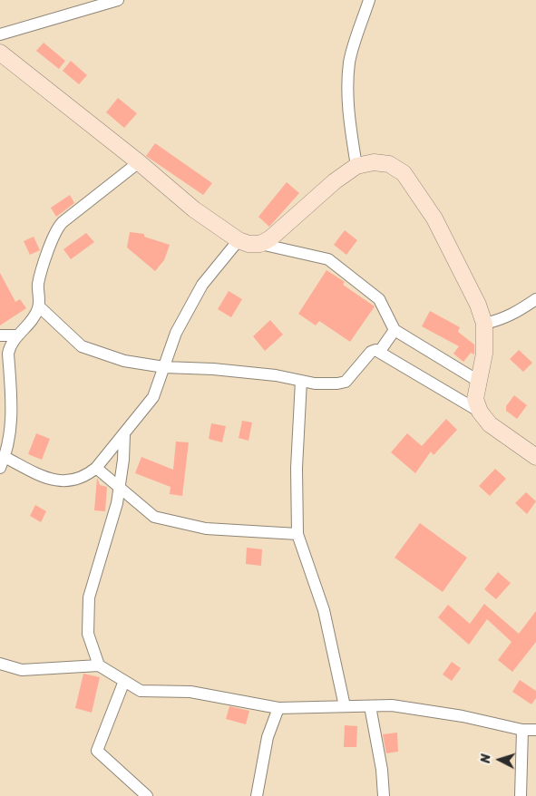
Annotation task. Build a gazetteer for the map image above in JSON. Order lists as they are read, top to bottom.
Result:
{
  "north": "left"
}
